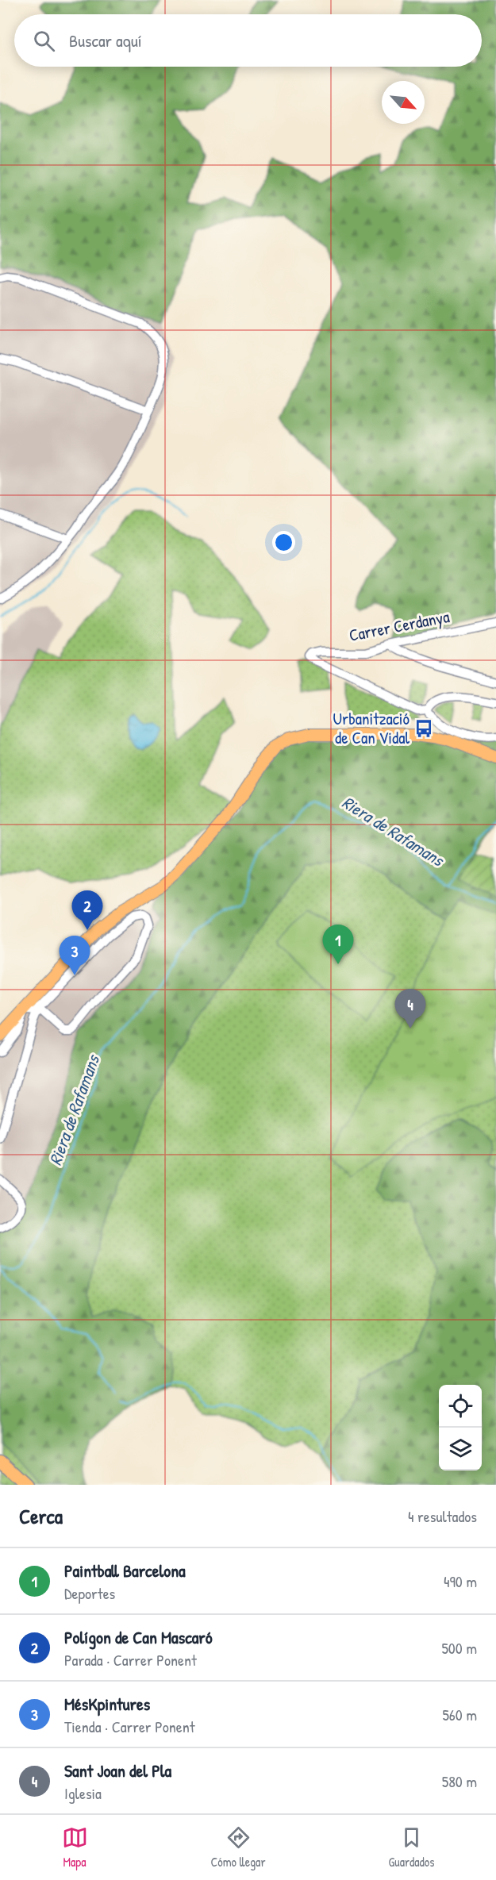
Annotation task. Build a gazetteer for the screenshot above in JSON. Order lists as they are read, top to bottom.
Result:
{
  "streets": {
    "street": ["Carrer Cerdanya"]
  },
  "water": ["Riera de Rafamans"],
  "places": {
    "bus stop": ["Urbanització de Can Vidal"]
  },
  "north": "bottom right",
  "page": {
    "search": "Buscar aquí",
    "pins": [
      "2",
      "1",
      "3",
      "4"
    ],
    "heading": ["Cerca", "4 resultados"],
    "list": [
      {
        "mark": "1",
        "name": "Paintball Barcelona",
        "note": "Deportes",
        "value": "490 m"
      },
      {
        "mark": "2",
        "name": "Polígon de Can Mascaró",
        "note": "Parada · Carrer Ponent",
        "value": "500 m"
      },
      {
        "mark": "3",
        "name": "MésKpintures",
        "note": "Tienda · Carrer Ponent",
        "value": "560 m"
      },
      {
        "mark": "4",
        "name": "Sant Joan del Pla",
        "note": "Iglesia",
        "value": "580 m"
      }
    ],
    "nav": ["Mapa", "Cómo llegar", "Guardados"]
  }
}
